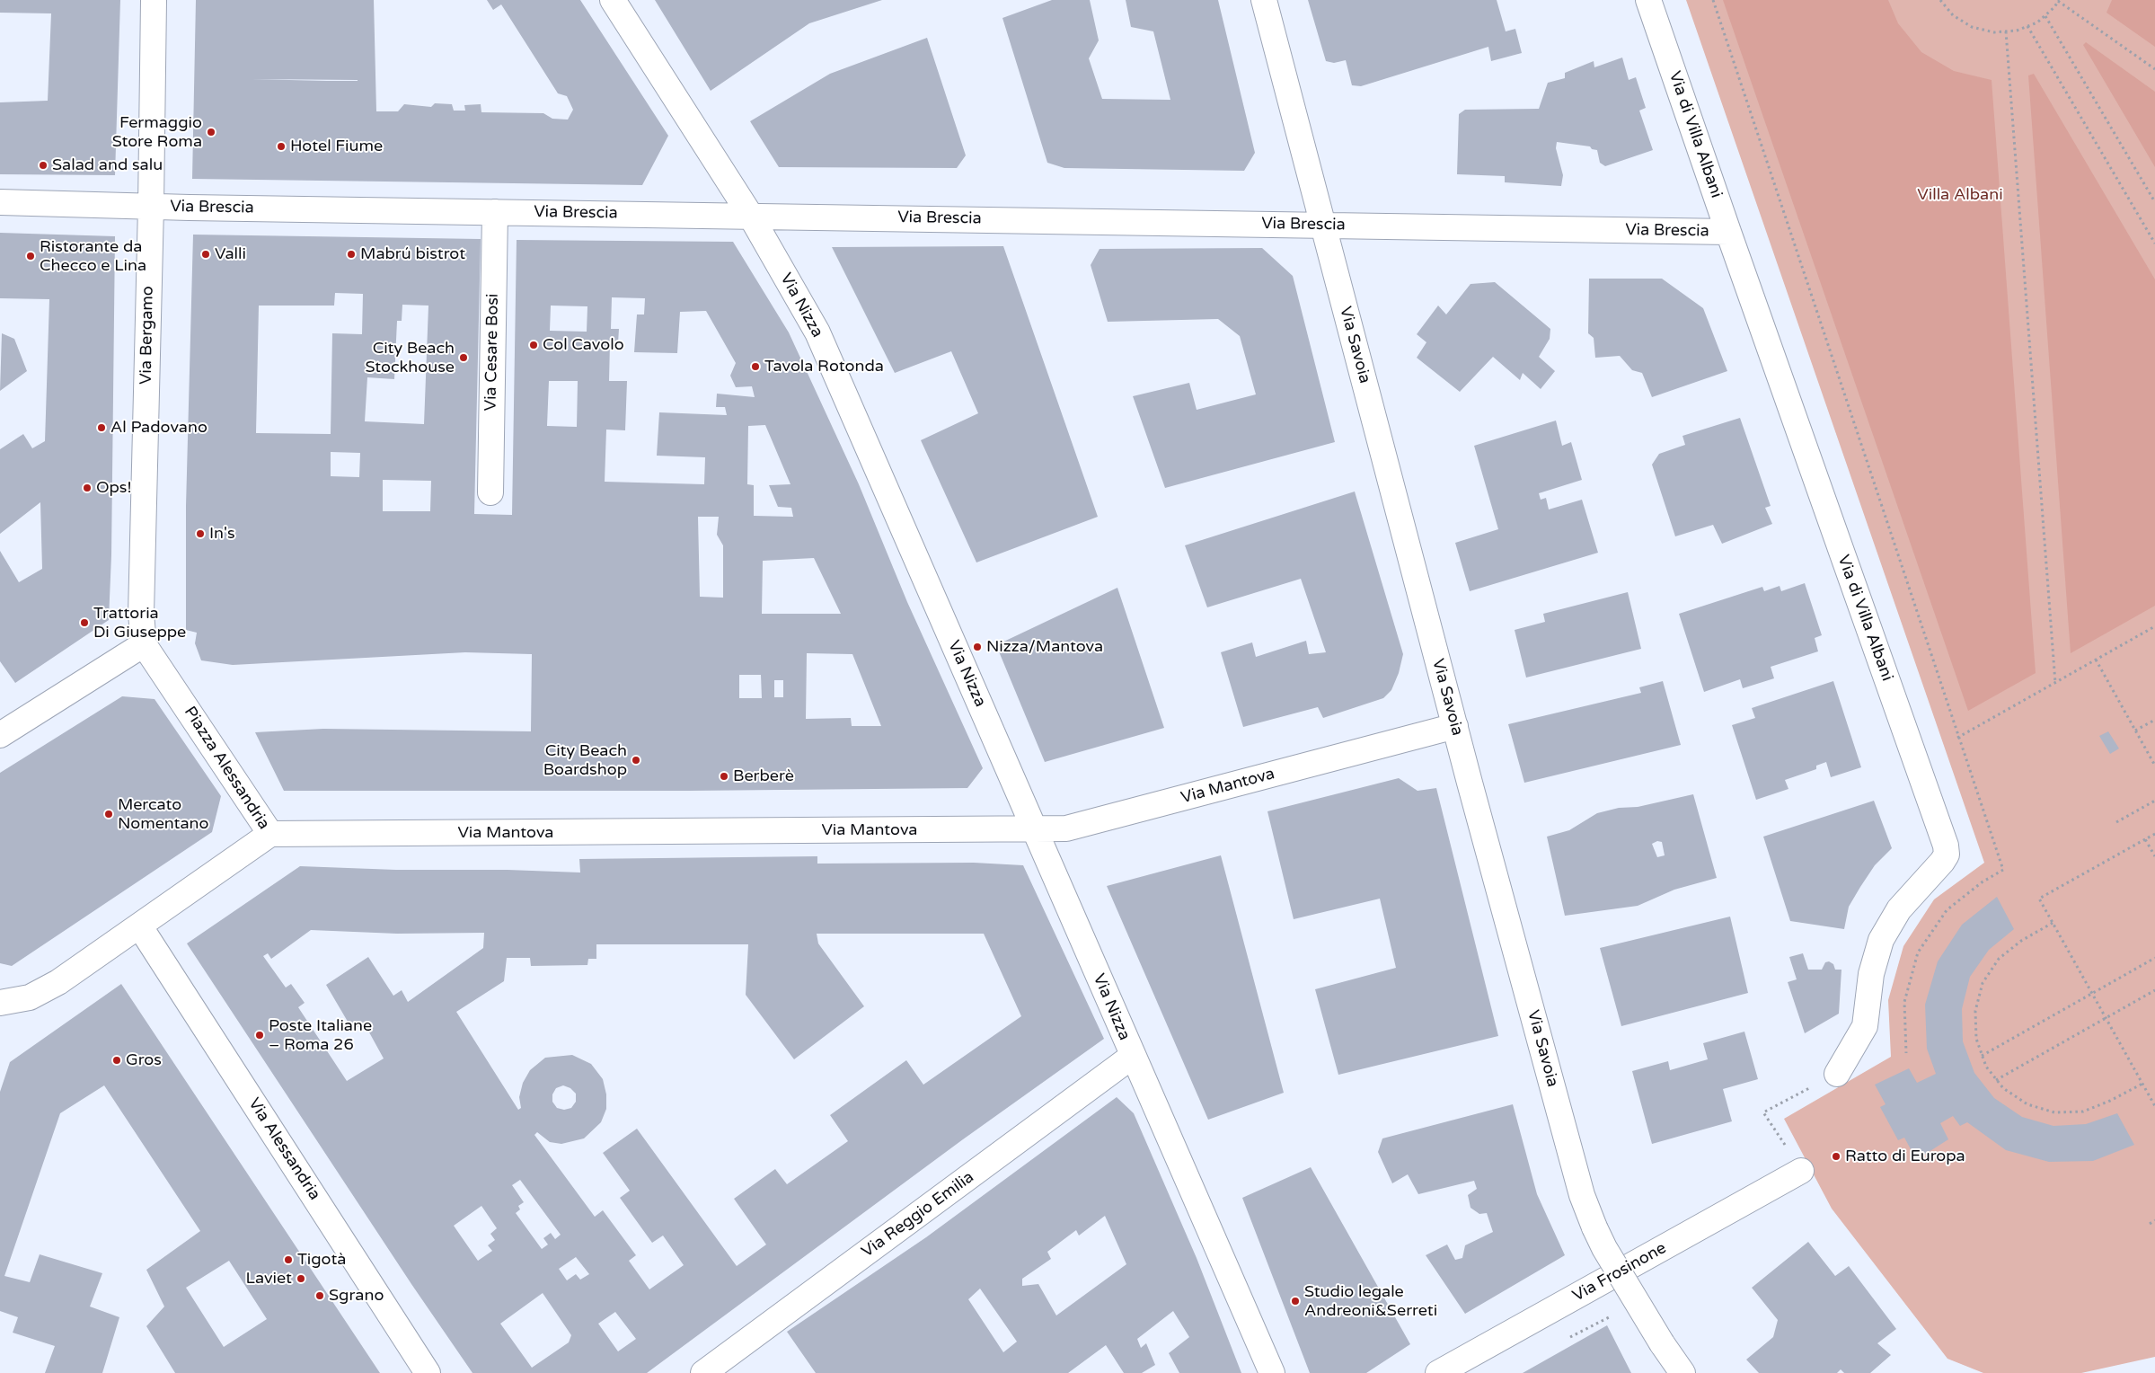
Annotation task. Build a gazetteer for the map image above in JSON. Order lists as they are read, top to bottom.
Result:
{
  "streets": {
    "street": [
      "Via di Villa Albani",
      "Via Brescia",
      "Via Nizza",
      "Via Bergamo",
      "Via Savoia",
      "Via Cesare Bosi",
      "Piazza Alessandria",
      "Via Mantova",
      "Via Alessandria",
      "Via Reggio Emilia",
      "Via Frosinone"
    ]
  },
  "crossings": [
    ["Via di Villa Albani", "Via Brescia"],
    ["Via Brescia", "Via Nizza"],
    ["Via Brescia", "Via Bergamo"],
    ["Via Brescia", "Via Savoia"],
    ["Via Brescia", "Via Cesare Bosi"],
    ["Via Nizza", "Via Mantova"],
    ["Via Nizza", "Via Reggio Emilia"],
    ["Via Bergamo", "Piazza Alessandria"],
    ["Via Savoia", "Via Mantova"],
    ["Piazza Alessandria", "Via Mantova"],
    ["Piazza Alessandria", "Via Alessandria"]
  ],
  "parks": ["Villa Albani"],
  "places": [
    "Fermaggio Store Roma",
    "Hotel Fiume",
    "Salad and salu",
    "Valli",
    "Mabrú bistrot",
    "Ristorante da Checco e Lina",
    "Col Cavolo",
    "City Beach Stockhouse",
    "Tavola Rotonda",
    "Al Padovano",
    "Ops!",
    "In's",
    "Trattoria Di Giuseppe",
    "Nizza/Mantova",
    "City Beach Boardshop",
    "Berberè",
    "Mercato Nomentano",
    "Poste Italiane – Roma 26",
    "Gros",
    "Ratto di Europa",
    "Tigotà",
    "Laviet",
    "Sgrano",
    "Studio legale Andreoni&Serreti"
  ]
}
